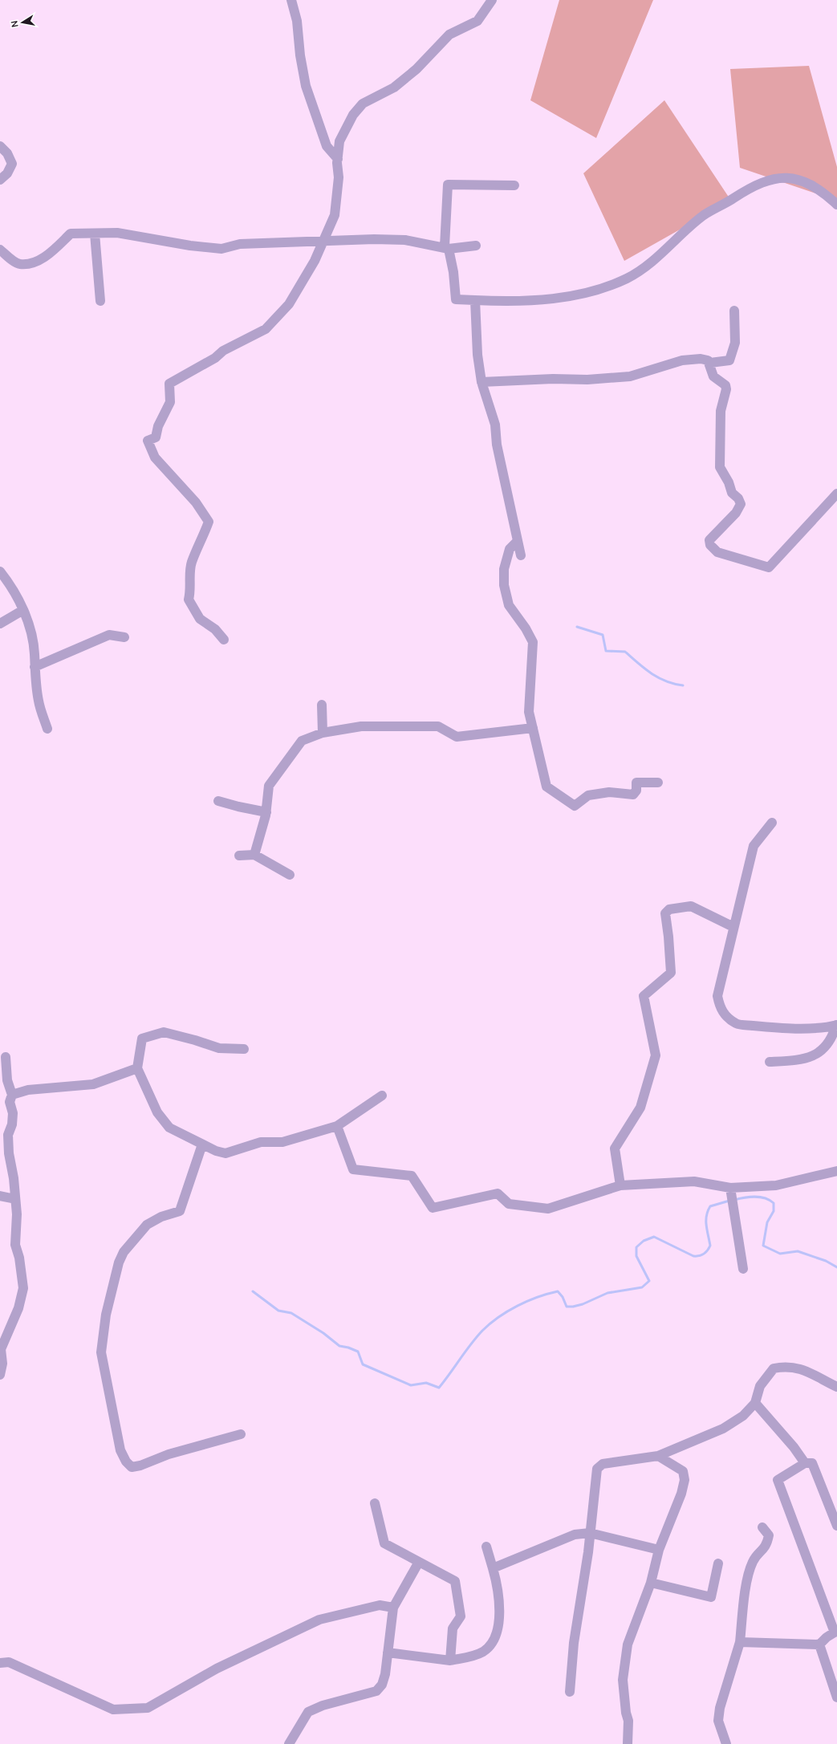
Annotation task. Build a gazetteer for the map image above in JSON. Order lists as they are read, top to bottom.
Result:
{
  "north": "left"
}
